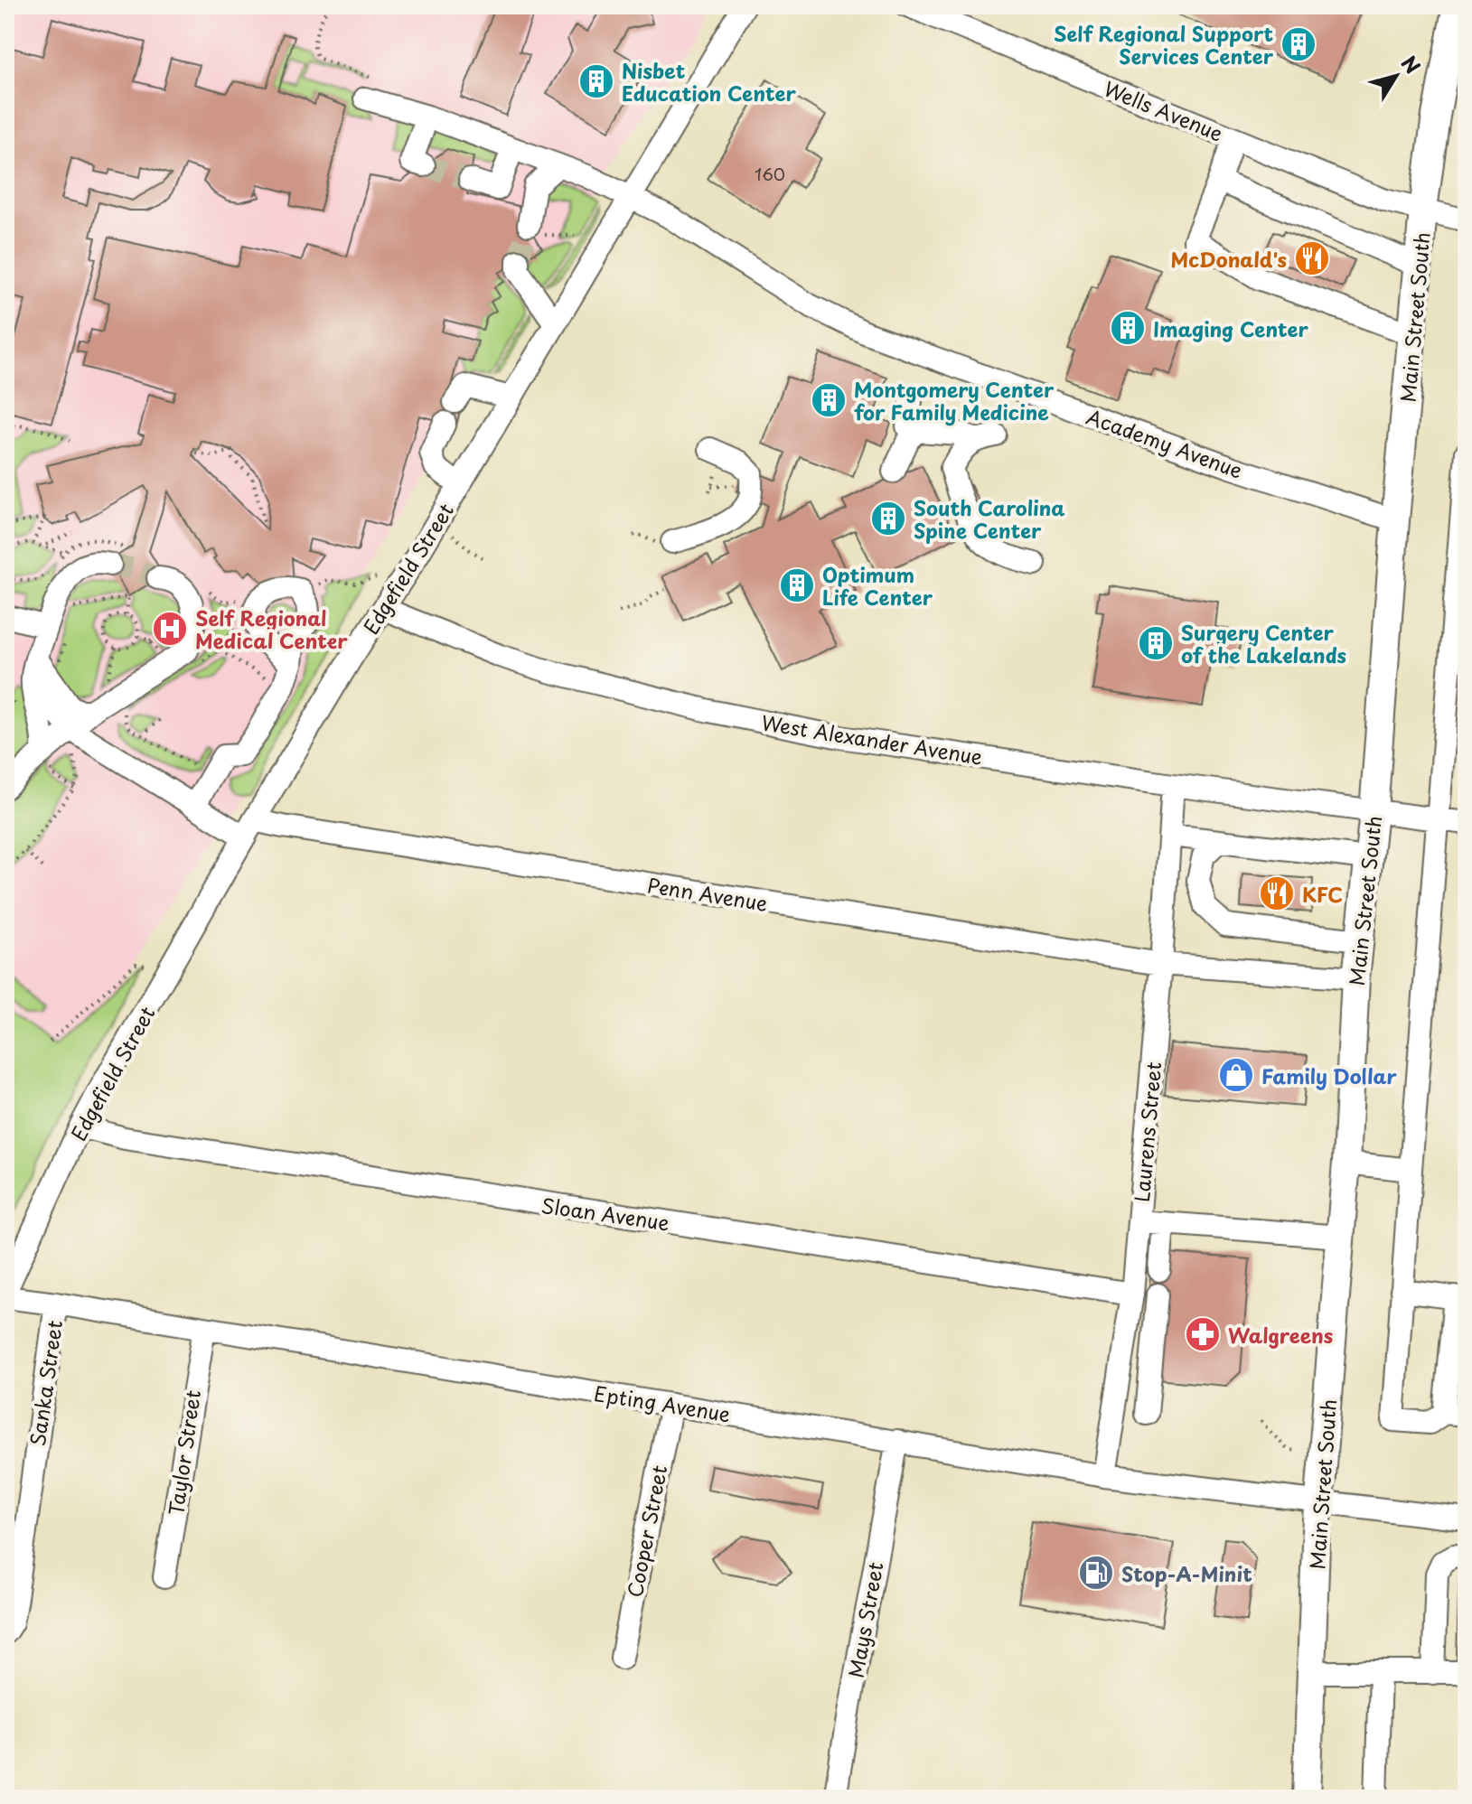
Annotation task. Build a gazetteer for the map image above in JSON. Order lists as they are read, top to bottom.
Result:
{
  "streets": {
    "main road": ["Main Street South"],
    "street": [
      "Wells Avenue",
      "Academy Avenue",
      "Edgefield Street",
      "West Alexander Avenue",
      "Penn Avenue",
      "Laurens Street",
      "Sloan Avenue",
      "Sanka Street",
      "Epting Avenue",
      "Taylor Street",
      "Cooper Street",
      "Mays Street"
    ]
  },
  "crossings": [
    ["Wells Avenue", "Main Street South"],
    ["Main Street South", "Academy Avenue"],
    ["Main Street South", "West Alexander Avenue"],
    ["Main Street South", "Penn Avenue"],
    ["Main Street South", "Epting Avenue"],
    ["Academy Avenue", "Edgefield Street"],
    ["Edgefield Street", "West Alexander Avenue"],
    ["Edgefield Street", "Penn Avenue"],
    ["Edgefield Street", "Sloan Avenue"],
    ["Edgefield Street", "Epting Avenue"],
    ["West Alexander Avenue", "Laurens Street"],
    ["Penn Avenue", "Laurens Street"],
    ["Laurens Street", "Sloan Avenue"],
    ["Laurens Street", "Epting Avenue"],
    ["Sanka Street", "Epting Avenue"],
    ["Epting Avenue", "Taylor Street"],
    ["Epting Avenue", "Cooper Street"],
    ["Epting Avenue", "Mays Street"]
  ],
  "places": {
    "building": [
      "Self Regional Support Services Center",
      "Nisbet Education Center",
      "Imaging Center",
      "Montgomery Center for Family Medicine",
      "South Carolina Spine Center",
      "Optimum Life Center",
      "Surgery Center of the Lakelands"
    ],
    "restaurant": ["McDonald's", "KFC"],
    "hospital": ["Self Regional Medical Center"],
    "shop": ["Family Dollar"],
    "pharmacy": ["Walgreens"],
    "fuel station": ["Stop-A-Minit"]
  },
  "house_numbers": ["160"],
  "north": "top right"
}
